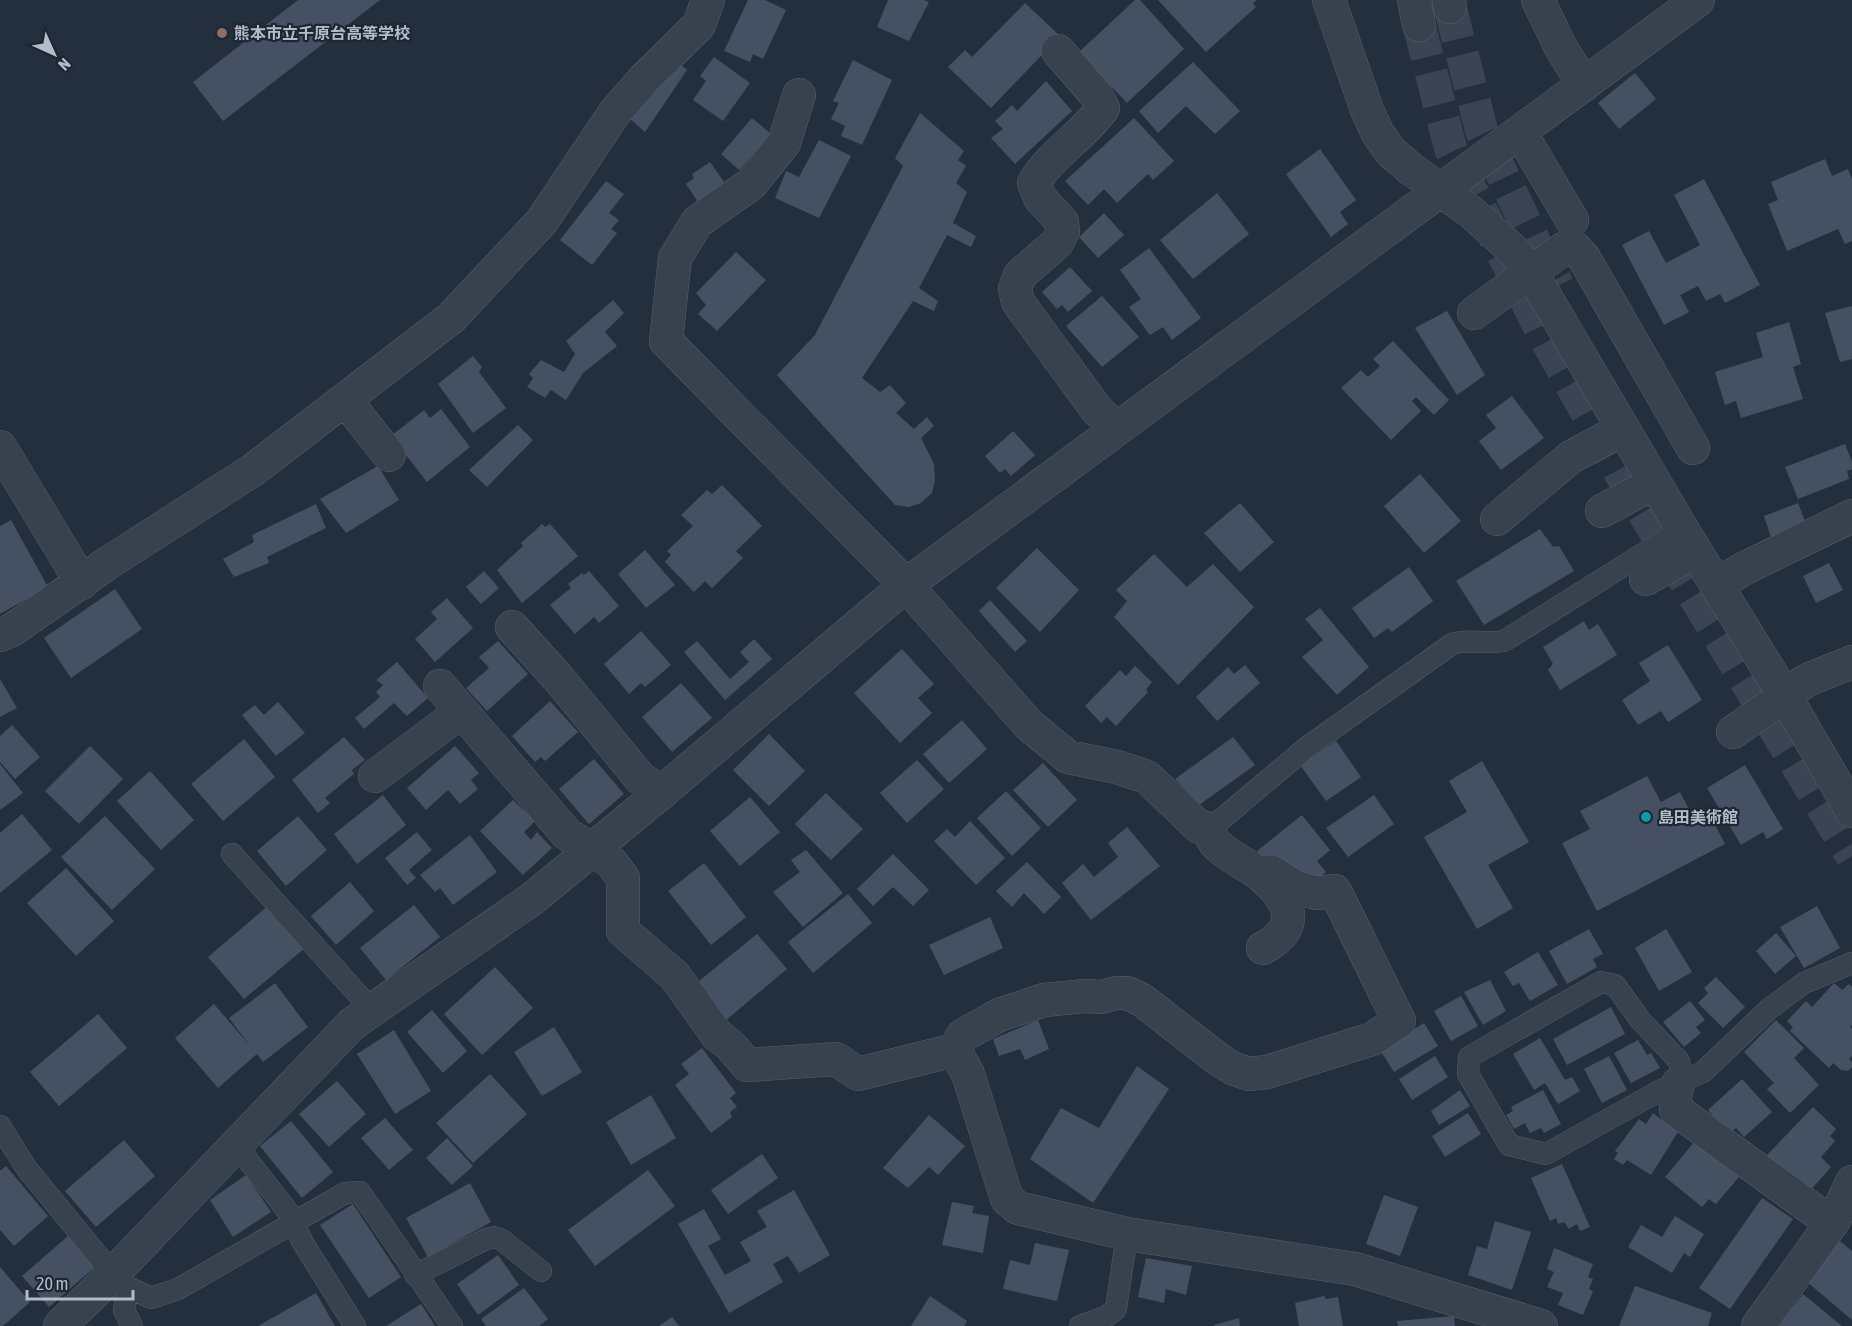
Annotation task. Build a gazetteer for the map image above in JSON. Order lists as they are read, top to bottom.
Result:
{
  "places": ["熊本市立千原台高等学校", "島田美術館"],
  "scale_bar": "20 m",
  "north": "bottom right"
}
